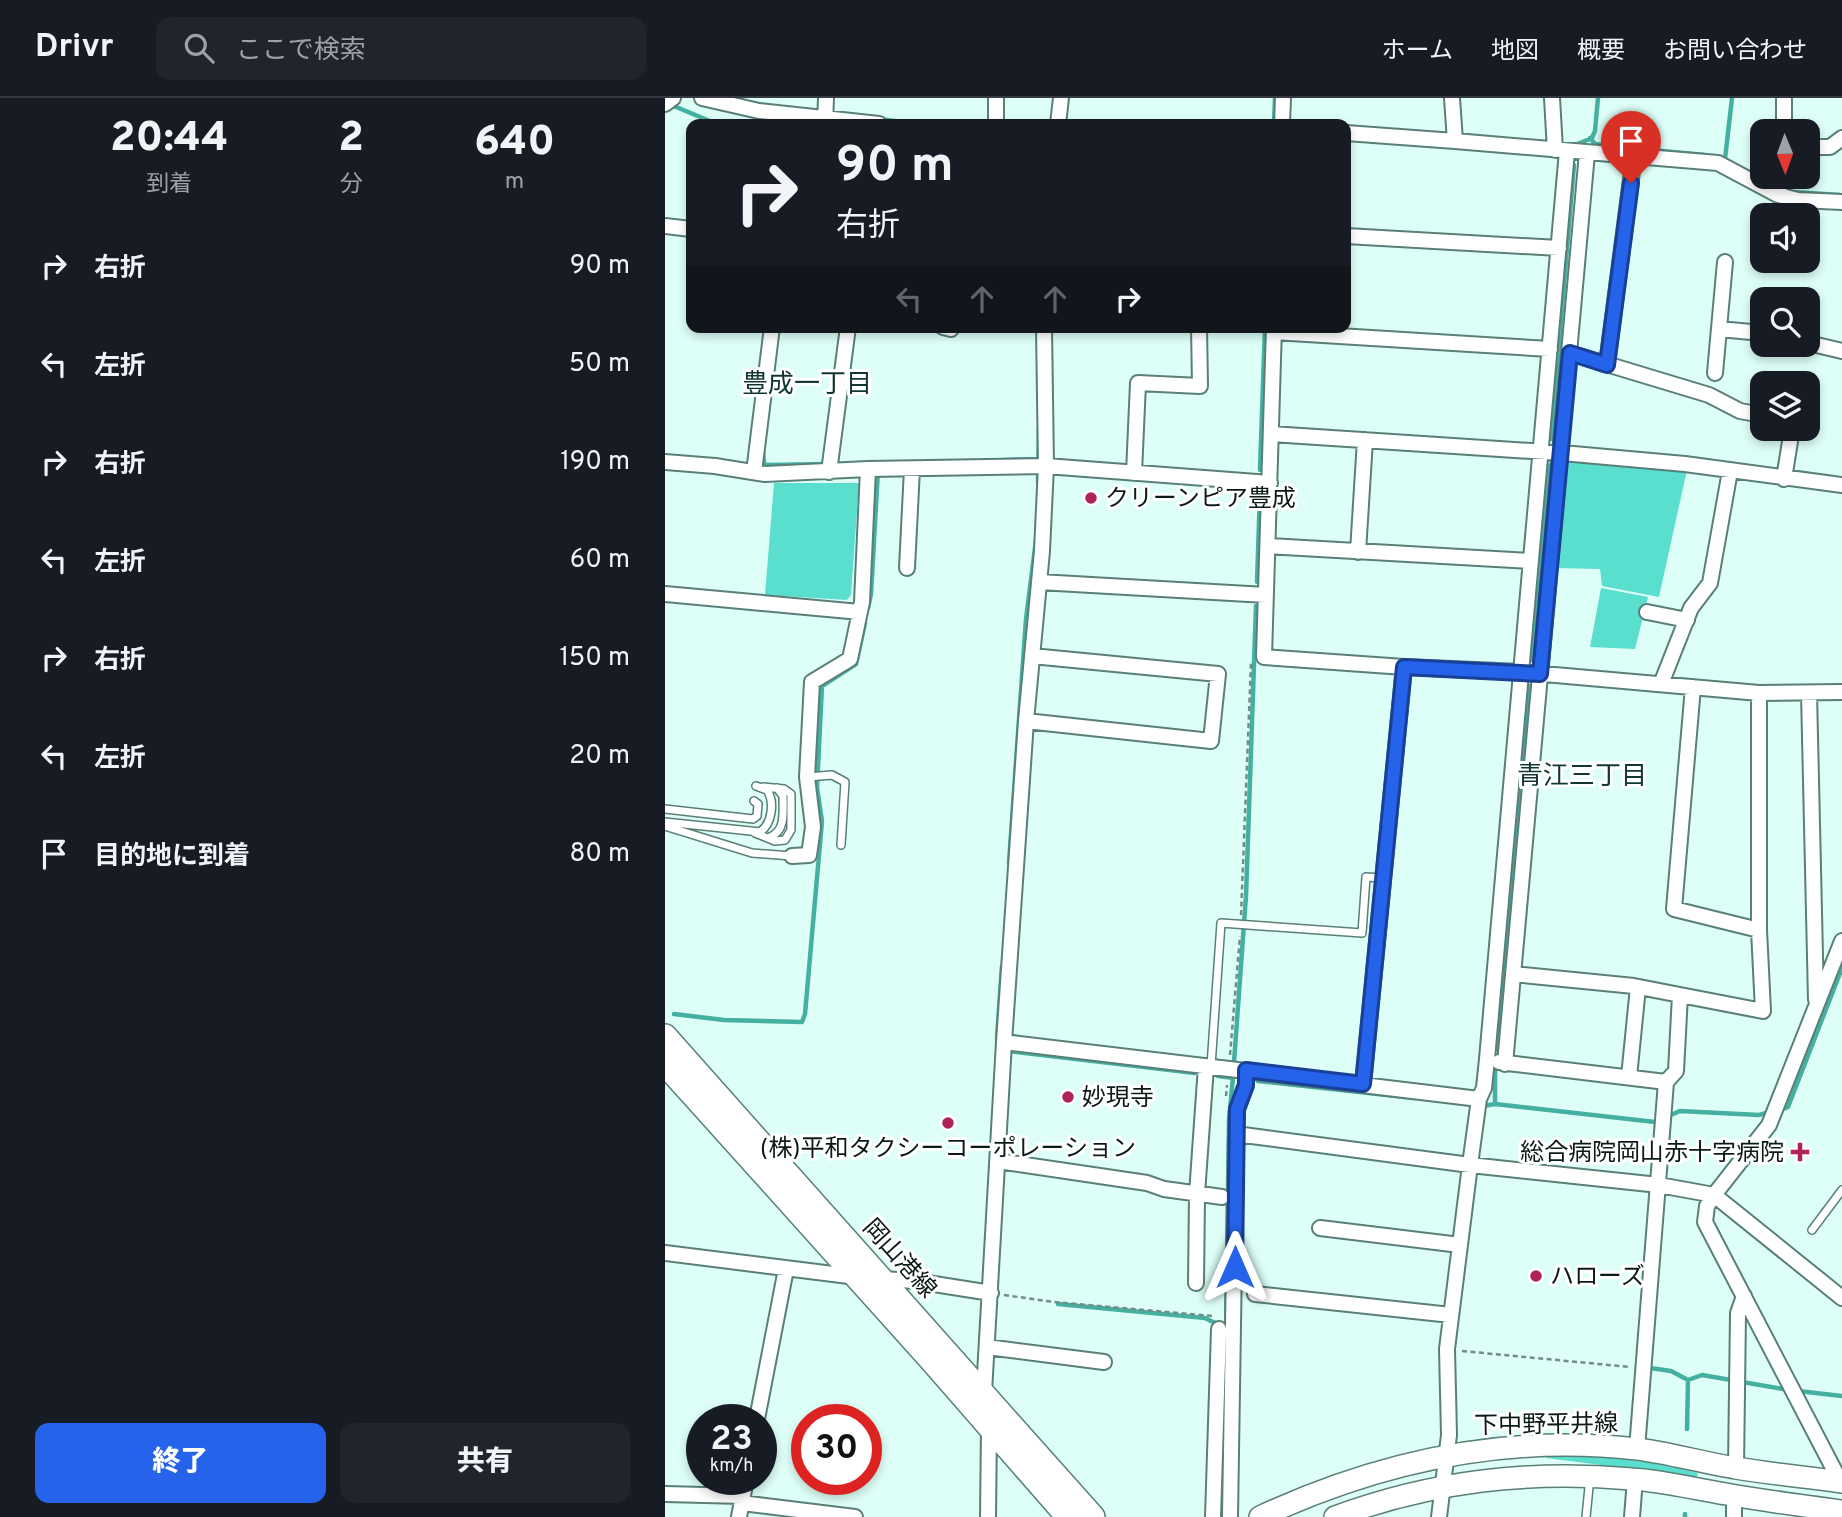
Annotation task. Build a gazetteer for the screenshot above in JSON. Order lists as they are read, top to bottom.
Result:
{
  "streets": {
    "main road": ["岡山港線"],
    "street": ["下中野平井線"]
  },
  "districts": ["豊成一丁目", "青江三丁目"],
  "places": {
    "other": [
      "クリーンピア豊成",
      "妙現寺",
      "(株)平和タクシーコーポレーション",
      "ハローズ"
    ],
    "health": ["総合病院岡山赤十字病院"]
  },
  "north": "bottom",
  "page": {
    "header": "Drivr",
    "search": "ここで検索",
    "nav": [
      "ホーム",
      "地図",
      "概要",
      "お問い合わせ"
    ],
    "eta": [
      "20:44",
      "到着",
      "2",
      "分",
      "640",
      "m"
    ],
    "turn": ["90 m", "右折"],
    "list": [
      {
        "name": "右折",
        "value": "90 m"
      },
      {
        "name": "左折",
        "value": "50 m"
      },
      {
        "name": "右折",
        "value": "190 m"
      },
      {
        "name": "左折",
        "value": "60 m"
      },
      {
        "name": "右折",
        "value": "150 m"
      },
      {
        "name": "左折",
        "value": "20 m"
      },
      {
        "name": "目的地に到着",
        "value": "80 m"
      }
    ],
    "speed": "23 km/h",
    "limit": "30",
    "buttons": ["終了", "共有"]
  }
}
